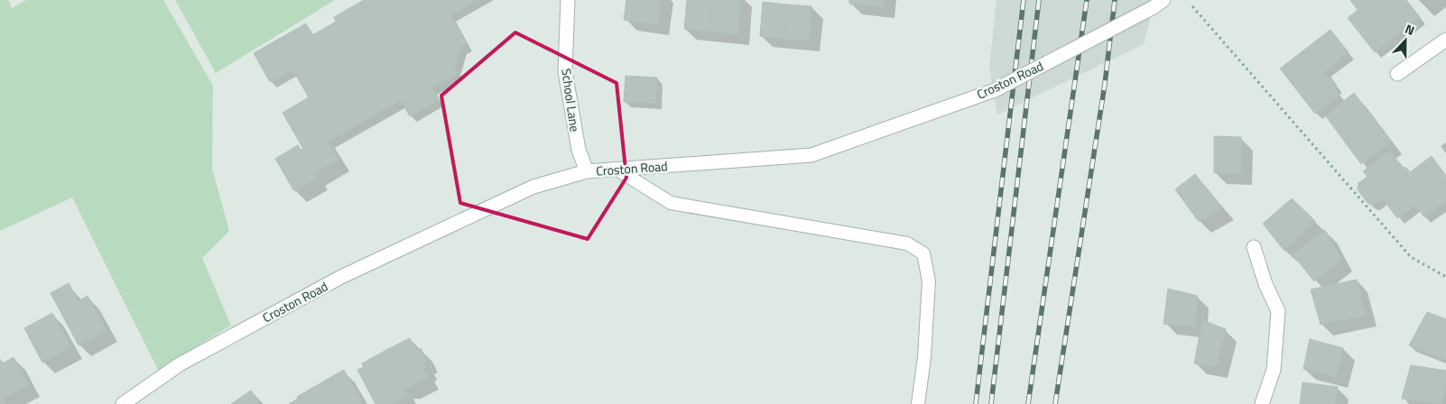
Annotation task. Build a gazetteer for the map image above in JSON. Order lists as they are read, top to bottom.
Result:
{
  "streets": {
    "street": ["Croston Road", "School Lane"]
  },
  "crossings": [
    ["Croston Road", "School Lane"]
  ],
  "north": "top"
}
